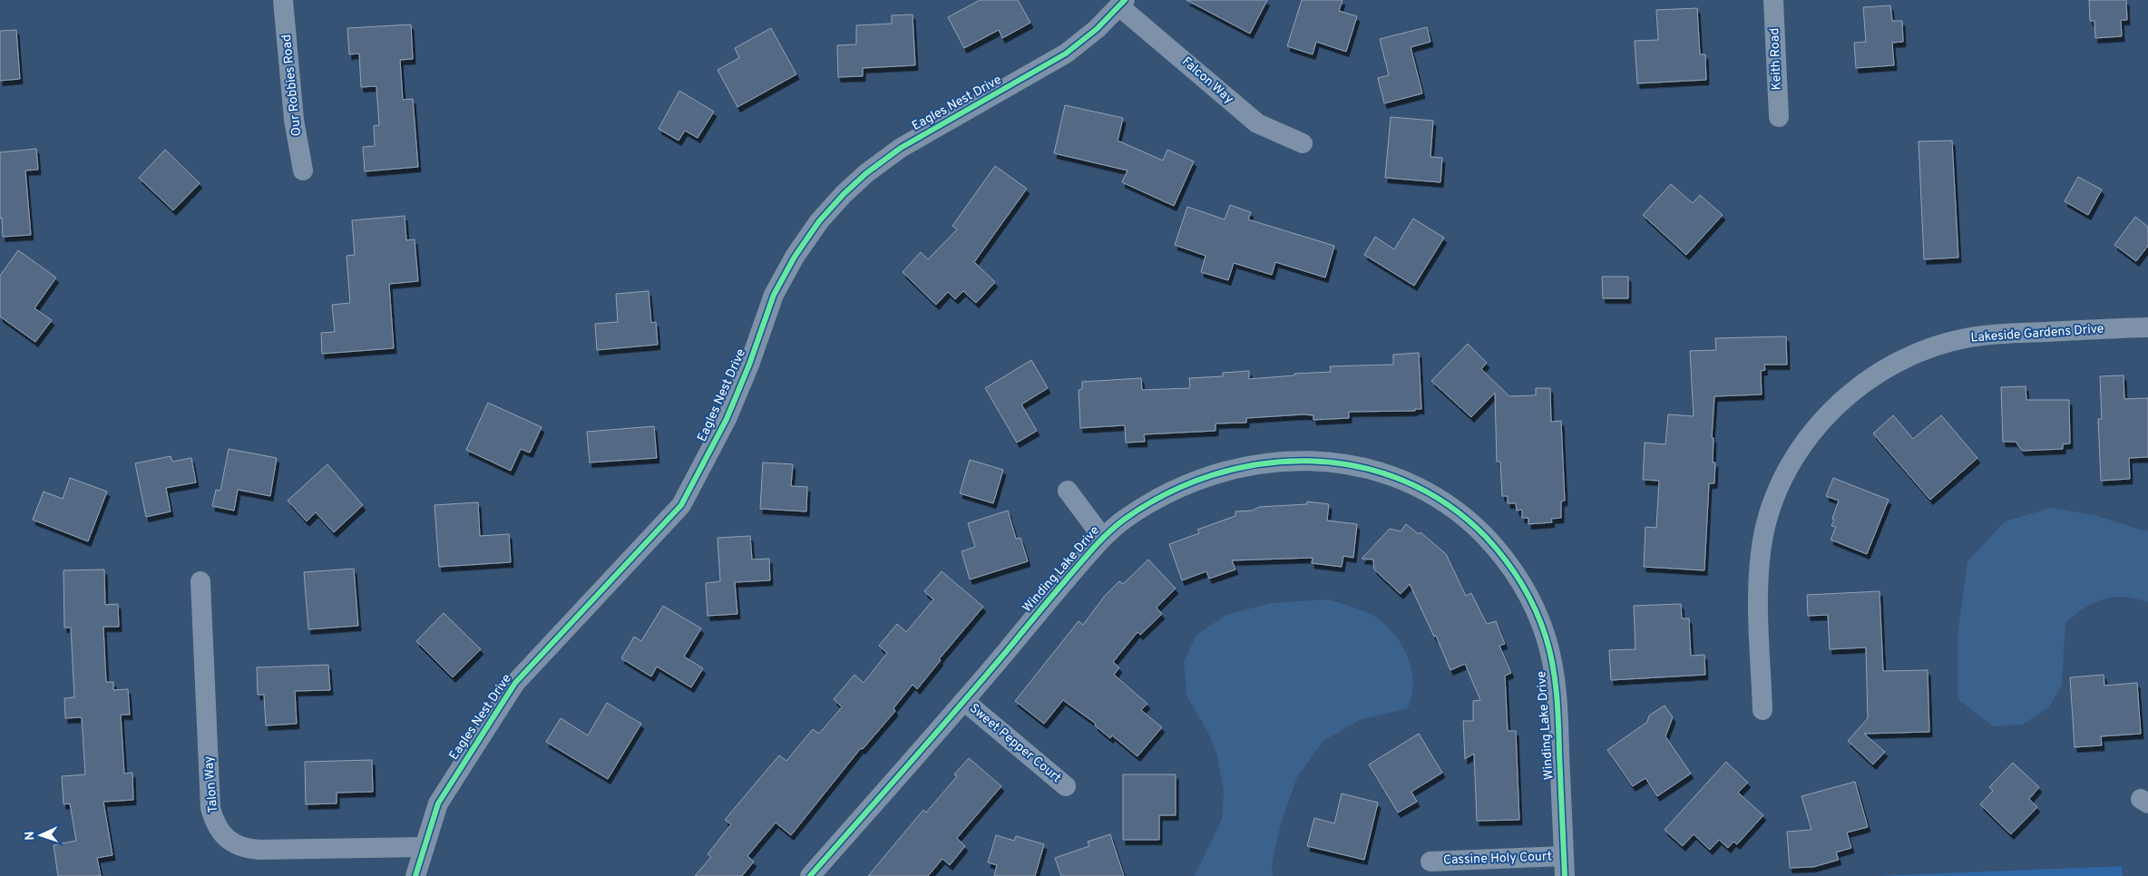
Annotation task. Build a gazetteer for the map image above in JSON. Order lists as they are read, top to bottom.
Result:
{
  "streets": {
    "street": [
      "Keith Road",
      "Falcon Way",
      "Our Robbies Road",
      "Eagles Nest Drive",
      "Lakeside Gardens Drive",
      "Winding Lake Drive",
      "Sweet Pepper Court",
      "Talon Way",
      "Cassine Holy Court"
    ]
  },
  "crossings": [
    ["Falcon Way", "Eagles Nest Drive"],
    ["Eagles Nest Drive", "Talon Way"],
    ["Winding Lake Drive", "Sweet Pepper Court"],
    ["Winding Lake Drive", "Cassine Holy Court"]
  ],
  "north": "left"
}
